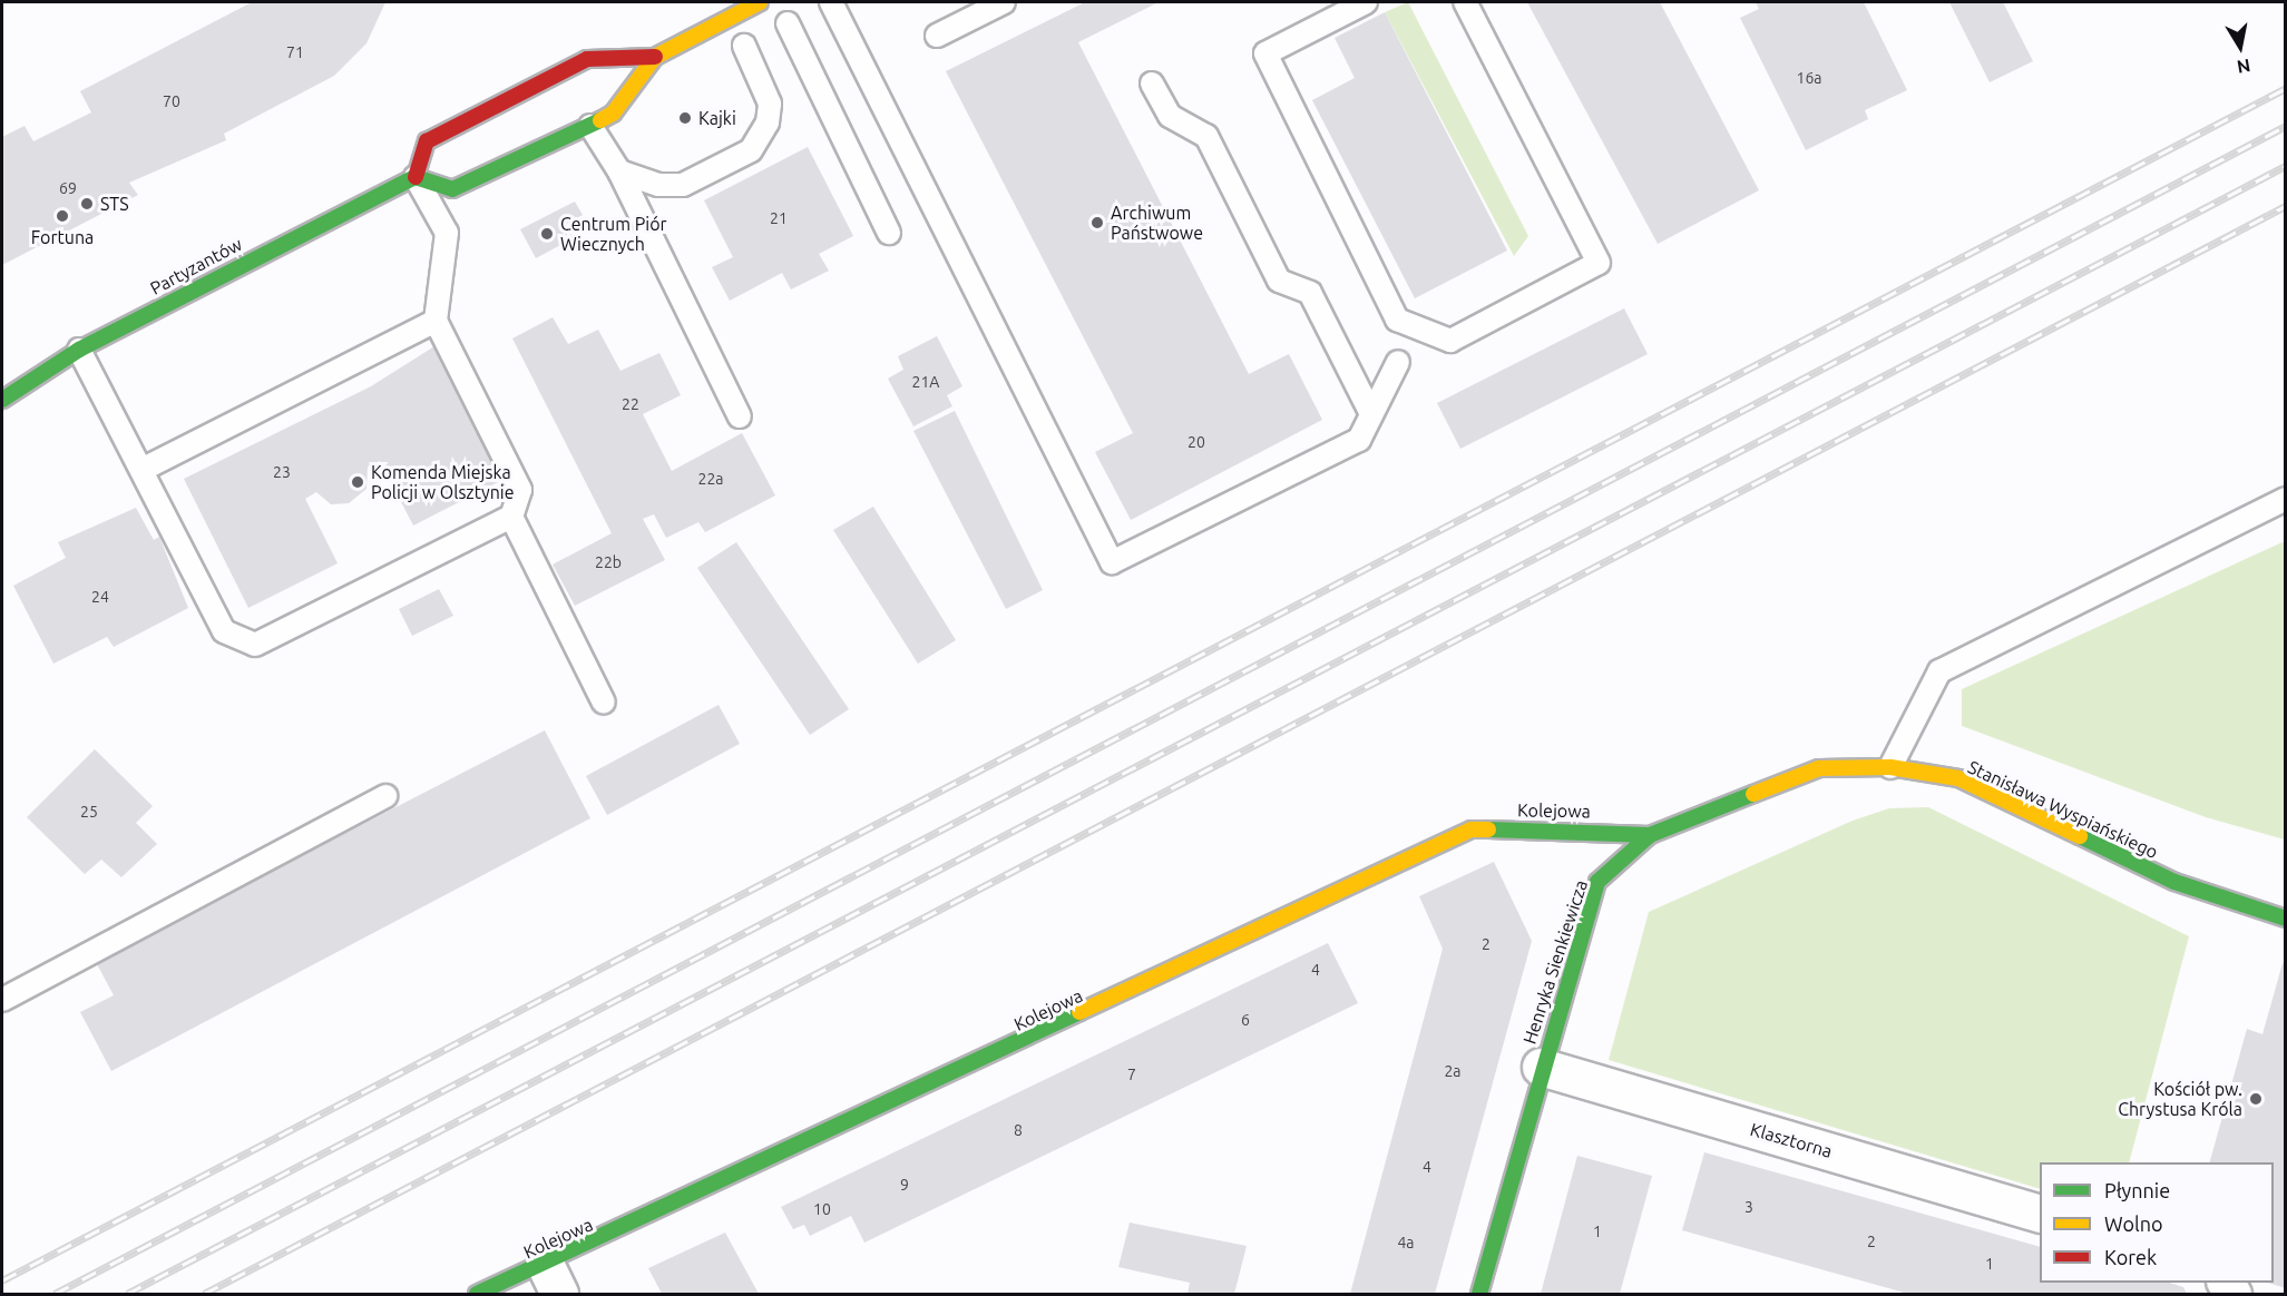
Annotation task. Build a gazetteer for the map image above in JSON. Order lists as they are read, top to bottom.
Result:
{
  "streets": {
    "street": [
      "Partyzantów",
      "Stanisława Wyspiańskiego",
      "Kolejowa",
      "Henryka Sienkiewicza",
      "Klasztorna"
    ]
  },
  "crossings": [
    ["Stanisława Wyspiańskiego", "Henryka Sienkiewicza"],
    ["Kolejowa", "Henryka Sienkiewicza"],
    ["Henryka Sienkiewicza", "Klasztorna"]
  ],
  "places": [
    "Kajki",
    "STS",
    "Fortuna",
    "Archiwum Państwowe",
    "Centrum Piór Wiecznych",
    "Komenda Miejska Policji w Olsztynie",
    "Kościół pw. Chrystusa Króla"
  ],
  "house_numbers": [
    "71",
    "16a",
    "70",
    "69",
    "21",
    "21A",
    "22",
    "20",
    "23",
    "22a",
    "22b",
    "24",
    "25",
    "2",
    "4",
    "6",
    "2a",
    "7",
    "8",
    "4",
    "9",
    "3",
    "10",
    "1",
    "2",
    "4a",
    "1"
  ],
  "legend": ["Płynnie", "Wolno", "Korek"],
  "north": "bottom"
}
